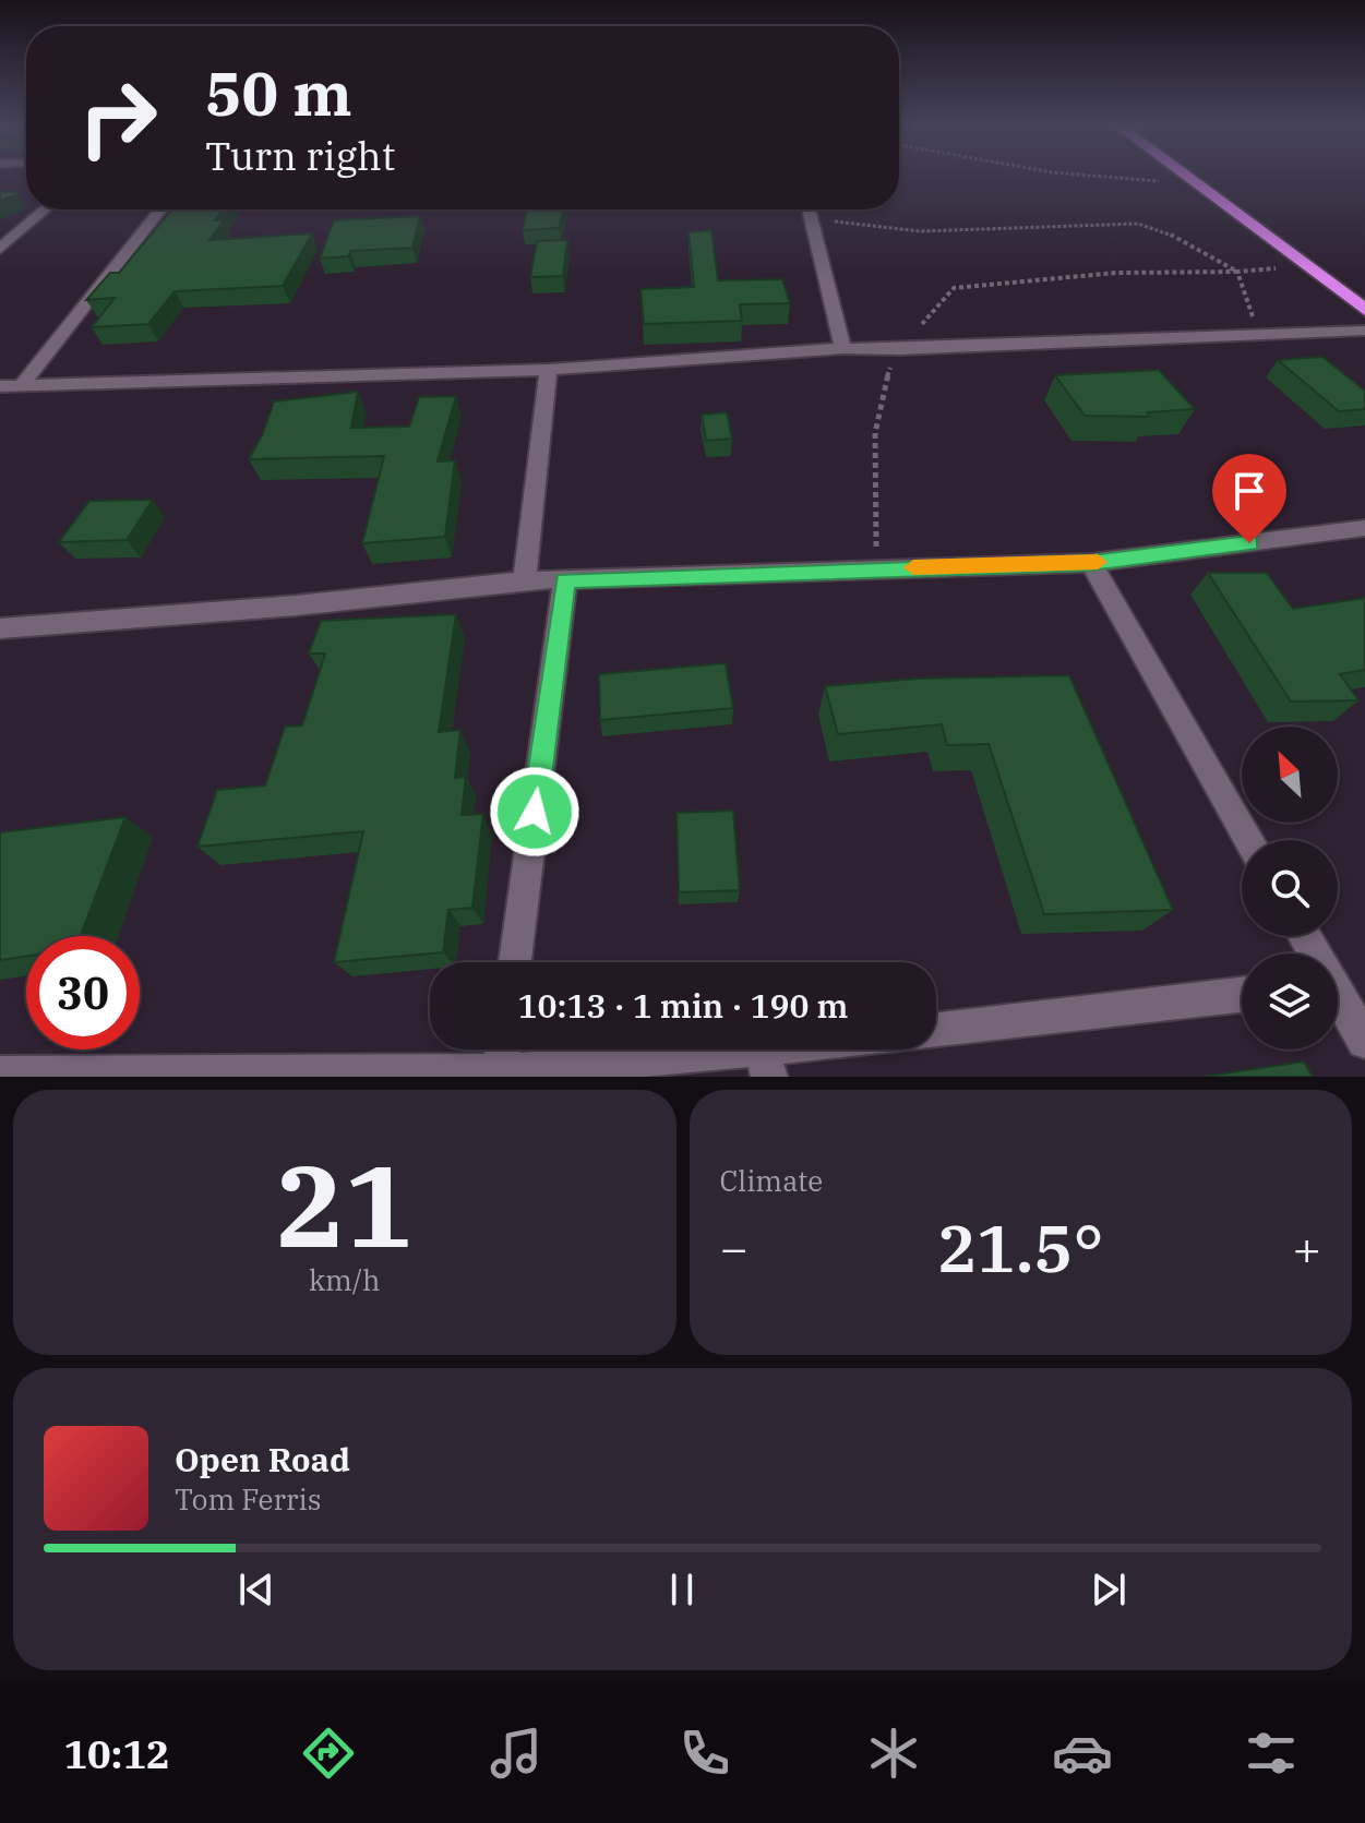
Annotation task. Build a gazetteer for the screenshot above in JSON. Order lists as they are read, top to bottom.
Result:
{
  "north": "top left",
  "page": {
    "turn": ["50 m", "Turn right"],
    "limit": "30",
    "trip": "10:13 · 1 min · 190 m",
    "tile": [
      ["21", "km/h"],
      "Climate"
    ],
    "heat": ["−", "21.5°", "+"],
    "song": ["Open Road", "Tom Ferris"],
    "tabs": "10:12"
  }
}
